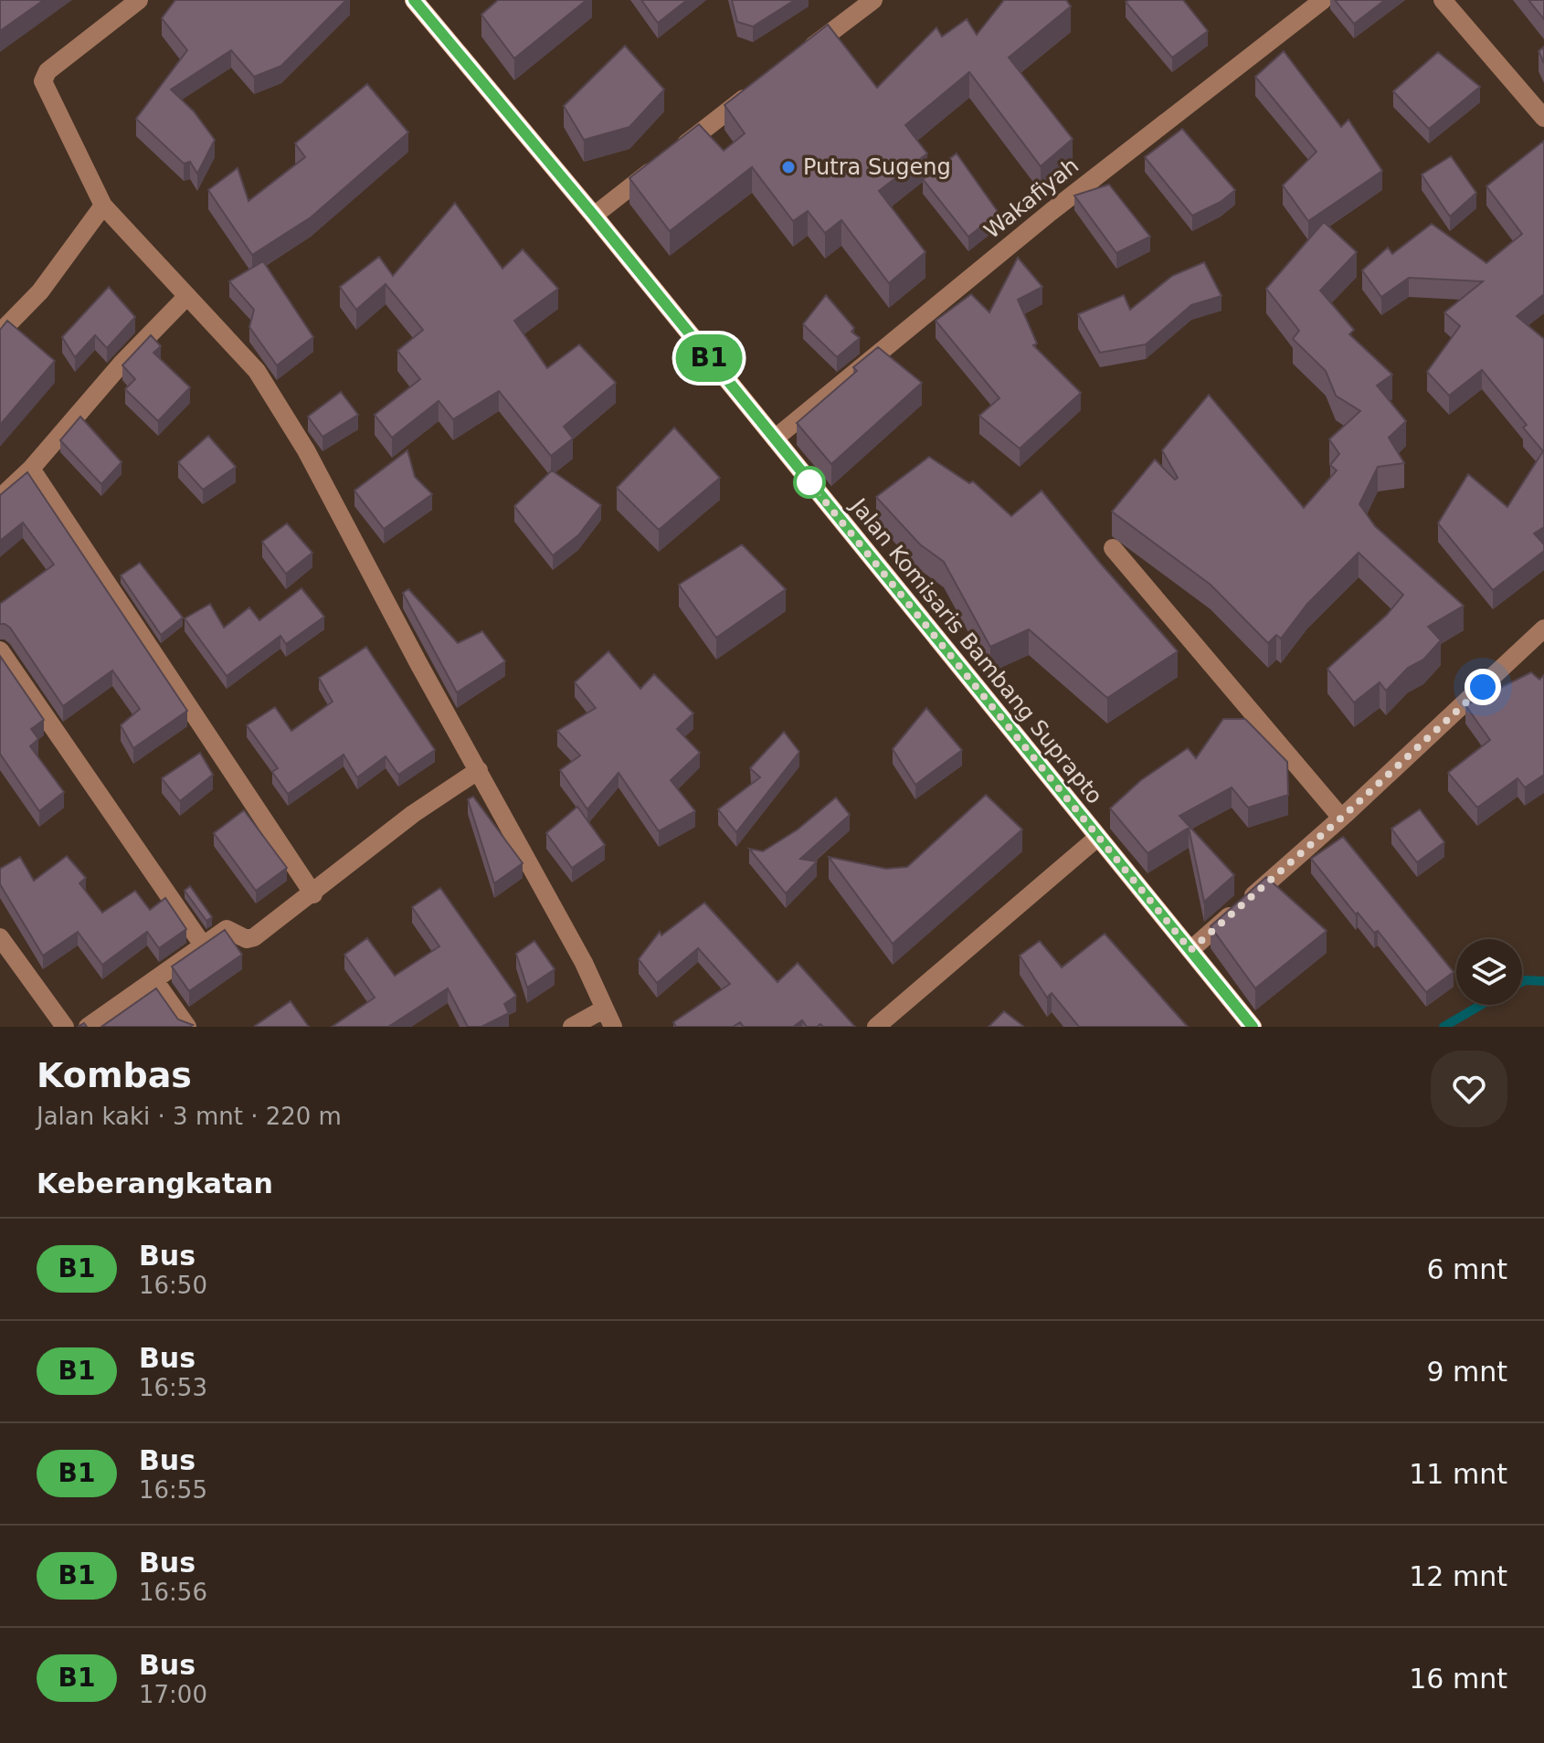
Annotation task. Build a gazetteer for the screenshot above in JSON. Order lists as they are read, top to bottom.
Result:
{
  "streets": {
    "main road": ["Jalan Komisaris Bambang Suprapto"],
    "street": ["Wakafiyah"]
  },
  "crossings": [
    ["Wakafiyah", "Jalan Komisaris Bambang Suprapto"]
  ],
  "places": ["Putra Sugeng"],
  "lines": ["bus line B1"],
  "page": {
    "on_map": "B1",
    "heading": [
      ["Kombas", "Jalan kaki · 3 mnt · 220 m"],
      "Keberangkatan"
    ],
    "list": [
      {
        "mark": "B1",
        "name": "Bus",
        "note": "16:50",
        "value": "6 mnt"
      },
      {
        "mark": "B1",
        "name": "Bus",
        "note": "16:53",
        "value": "9 mnt"
      },
      {
        "mark": "B1",
        "name": "Bus",
        "note": "16:55",
        "value": "11 mnt"
      },
      {
        "mark": "B1",
        "name": "Bus",
        "note": "16:56",
        "value": "12 mnt"
      },
      {
        "mark": "B1",
        "name": "Bus",
        "note": "17:00",
        "value": "16 mnt"
      }
    ]
  }
}
